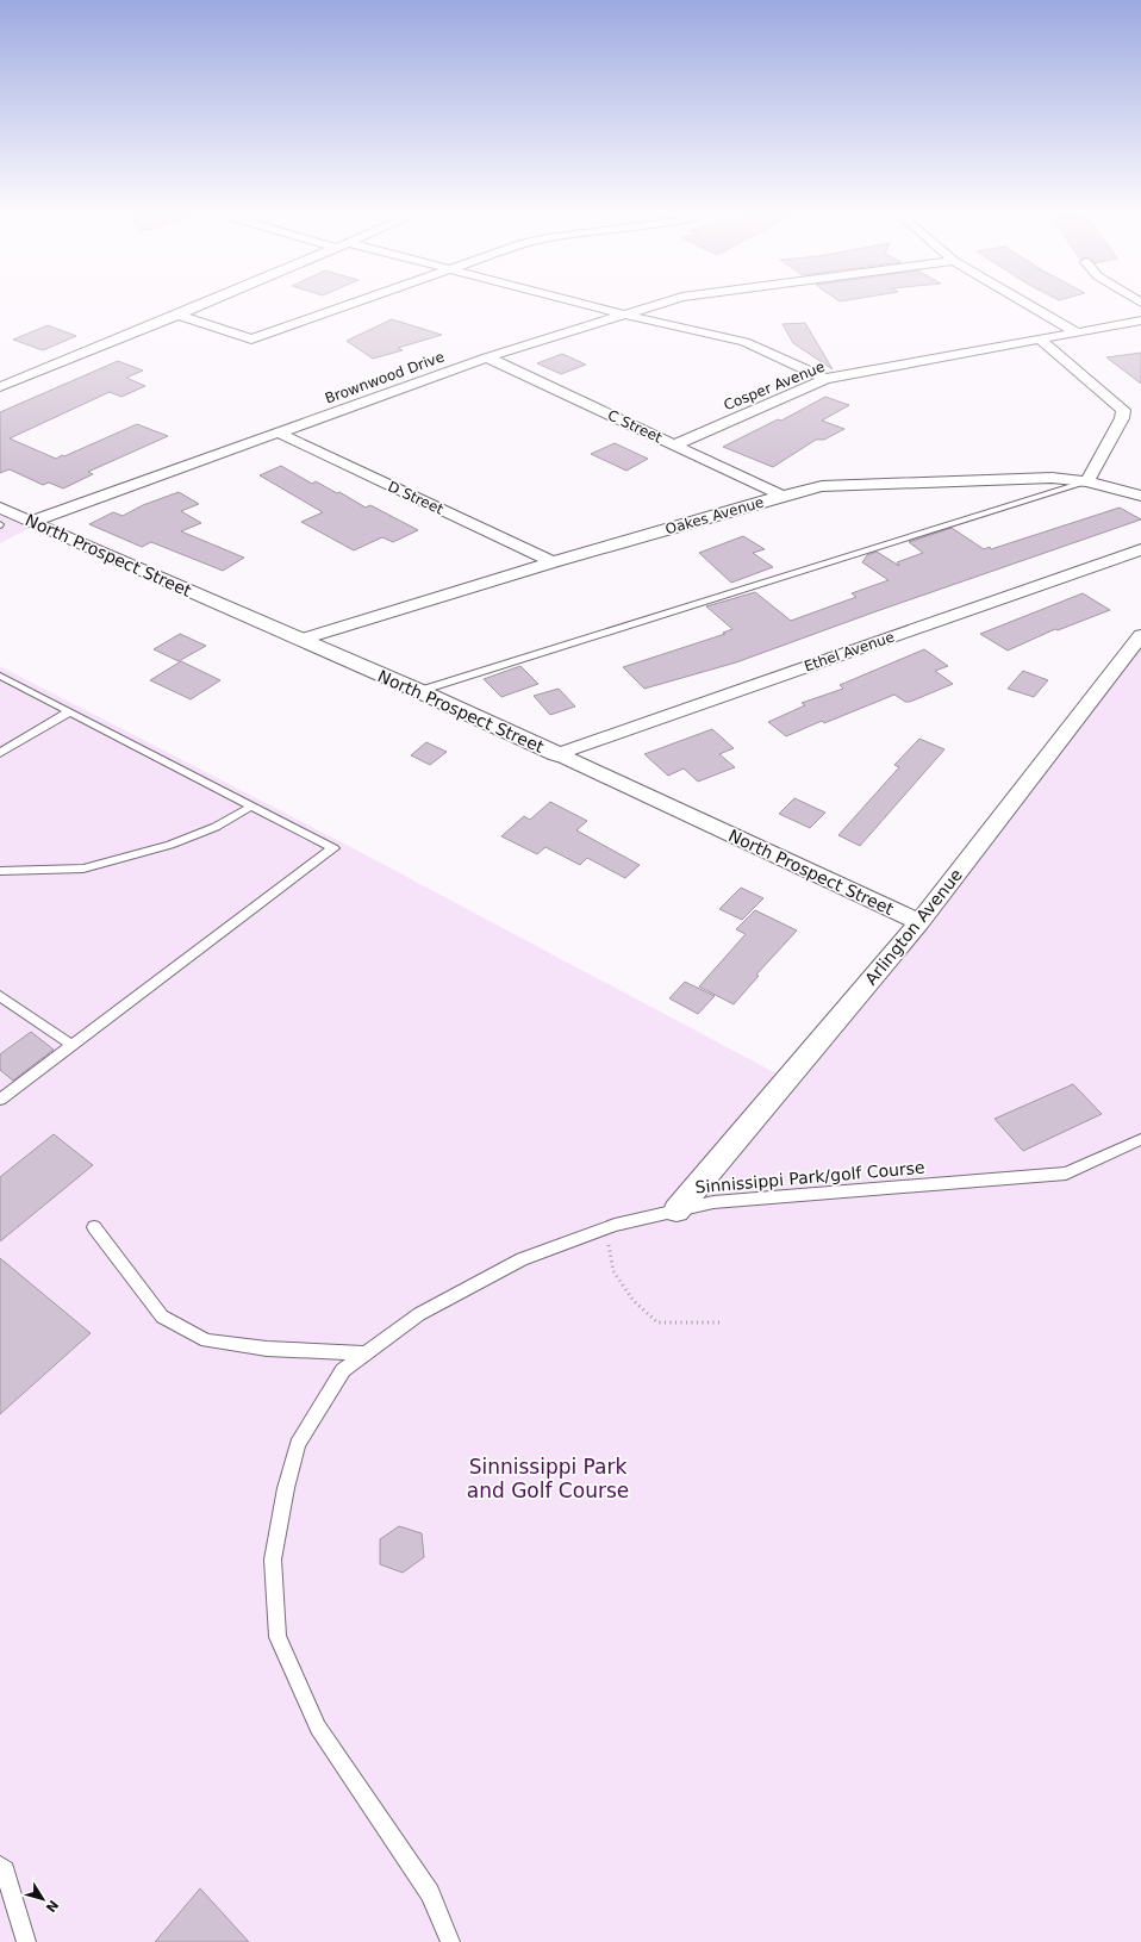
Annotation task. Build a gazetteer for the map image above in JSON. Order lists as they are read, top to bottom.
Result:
{
  "streets": {
    "street": [
      "Brownwood Drive",
      "Cosper Avenue",
      "C Street",
      "D Street",
      "Oakes Avenue",
      "North Prospect Street",
      "Ethel Avenue",
      "Arlington Avenue"
    ],
    "lane": ["Sinnissippi Park/golf Course"]
  },
  "crossings": [
    ["Brownwood Drive", "C Street"],
    ["Brownwood Drive", "D Street"],
    ["Brownwood Drive", "North Prospect Street"],
    ["Cosper Avenue", "C Street"],
    ["C Street", "Oakes Avenue"],
    ["D Street", "Oakes Avenue"],
    ["Oakes Avenue", "North Prospect Street"],
    ["North Prospect Street", "Ethel Avenue"],
    ["North Prospect Street", "Arlington Avenue"],
    ["Arlington Avenue", "Sinnissippi Park/golf Course"]
  ],
  "parks": ["Sinnissippi Park and Golf Course"],
  "north": "bottom right"
}
